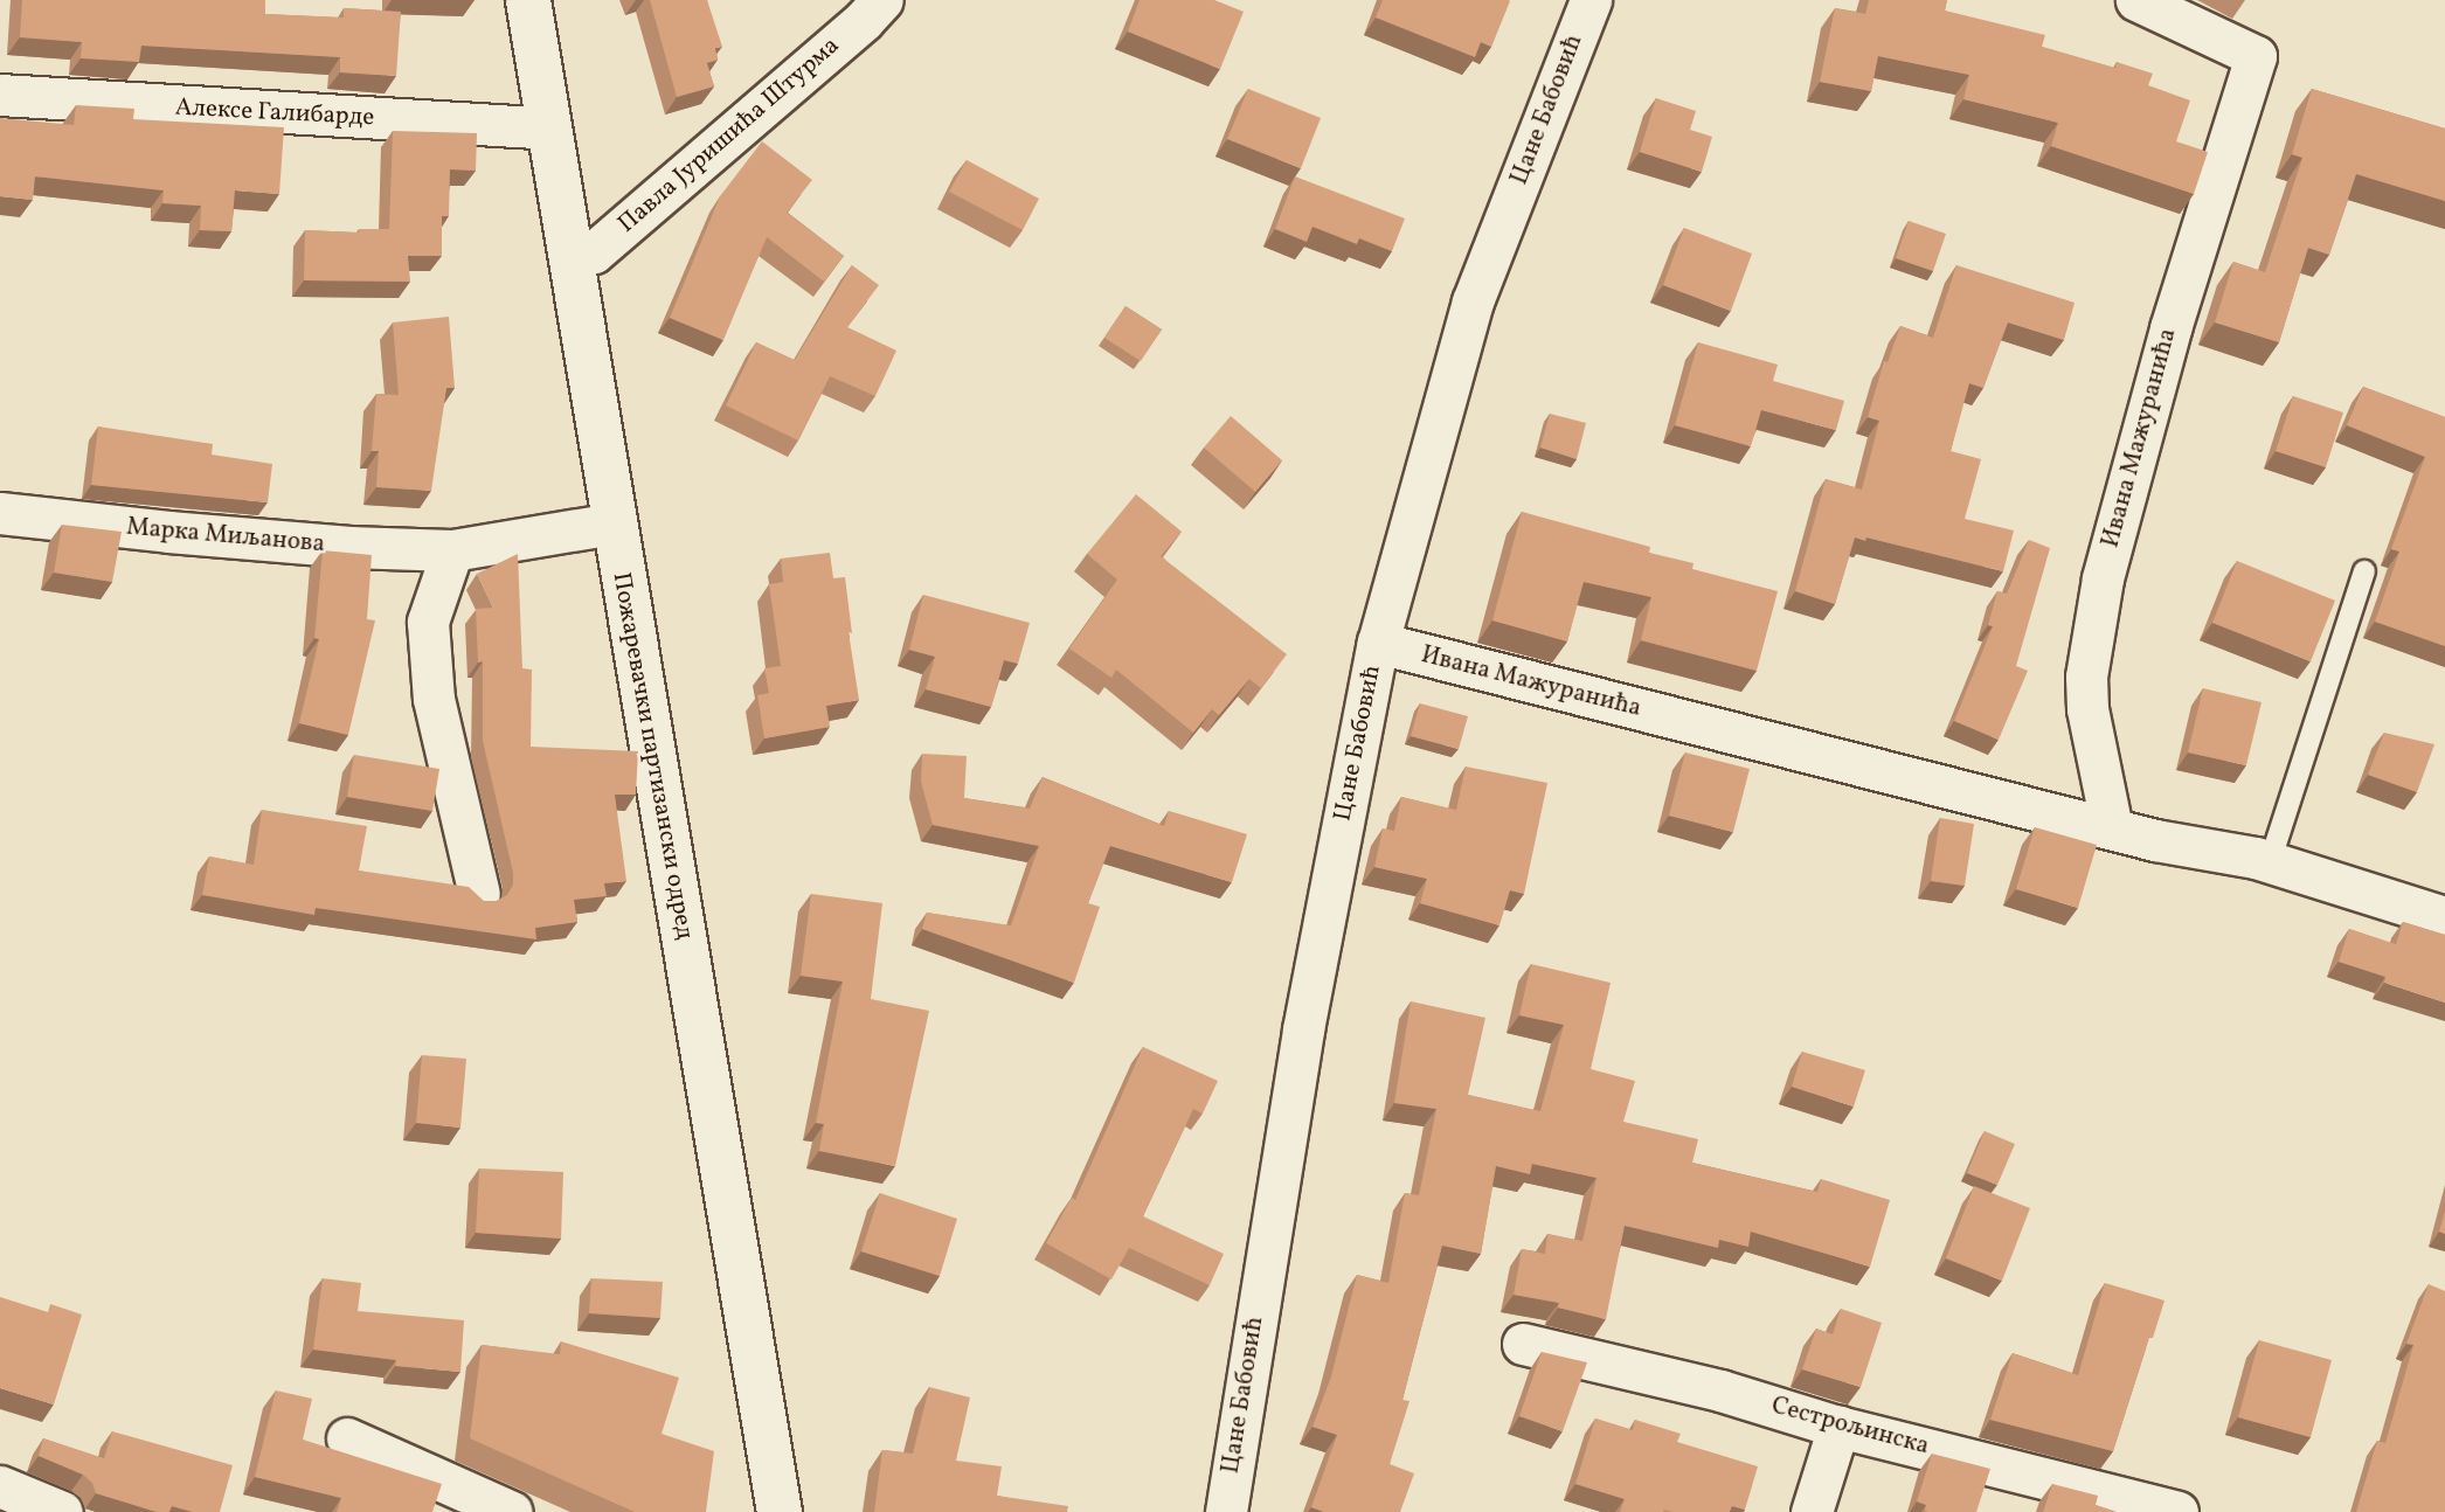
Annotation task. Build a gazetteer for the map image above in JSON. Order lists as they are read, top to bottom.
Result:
{
  "streets": {
    "street": [
      "Цане Бабовић",
      "Алексе Галибарде",
      "Павла Јуришића Штурма",
      "Ивана Мажуранића",
      "Марка Миљанова",
      "Пожаревачки партизански одред",
      "Сестрољинска"
    ]
  },
  "crossings": [
    ["Цане Бабовић", "Ивана Мажуранића"],
    ["Алексе Галибарде", "Пожаревачки партизански одред"],
    ["Павла Јуришића Штурма", "Пожаревачки партизански одред"],
    ["Марка Миљанова", "Пожаревачки партизански одред"]
  ]
}
